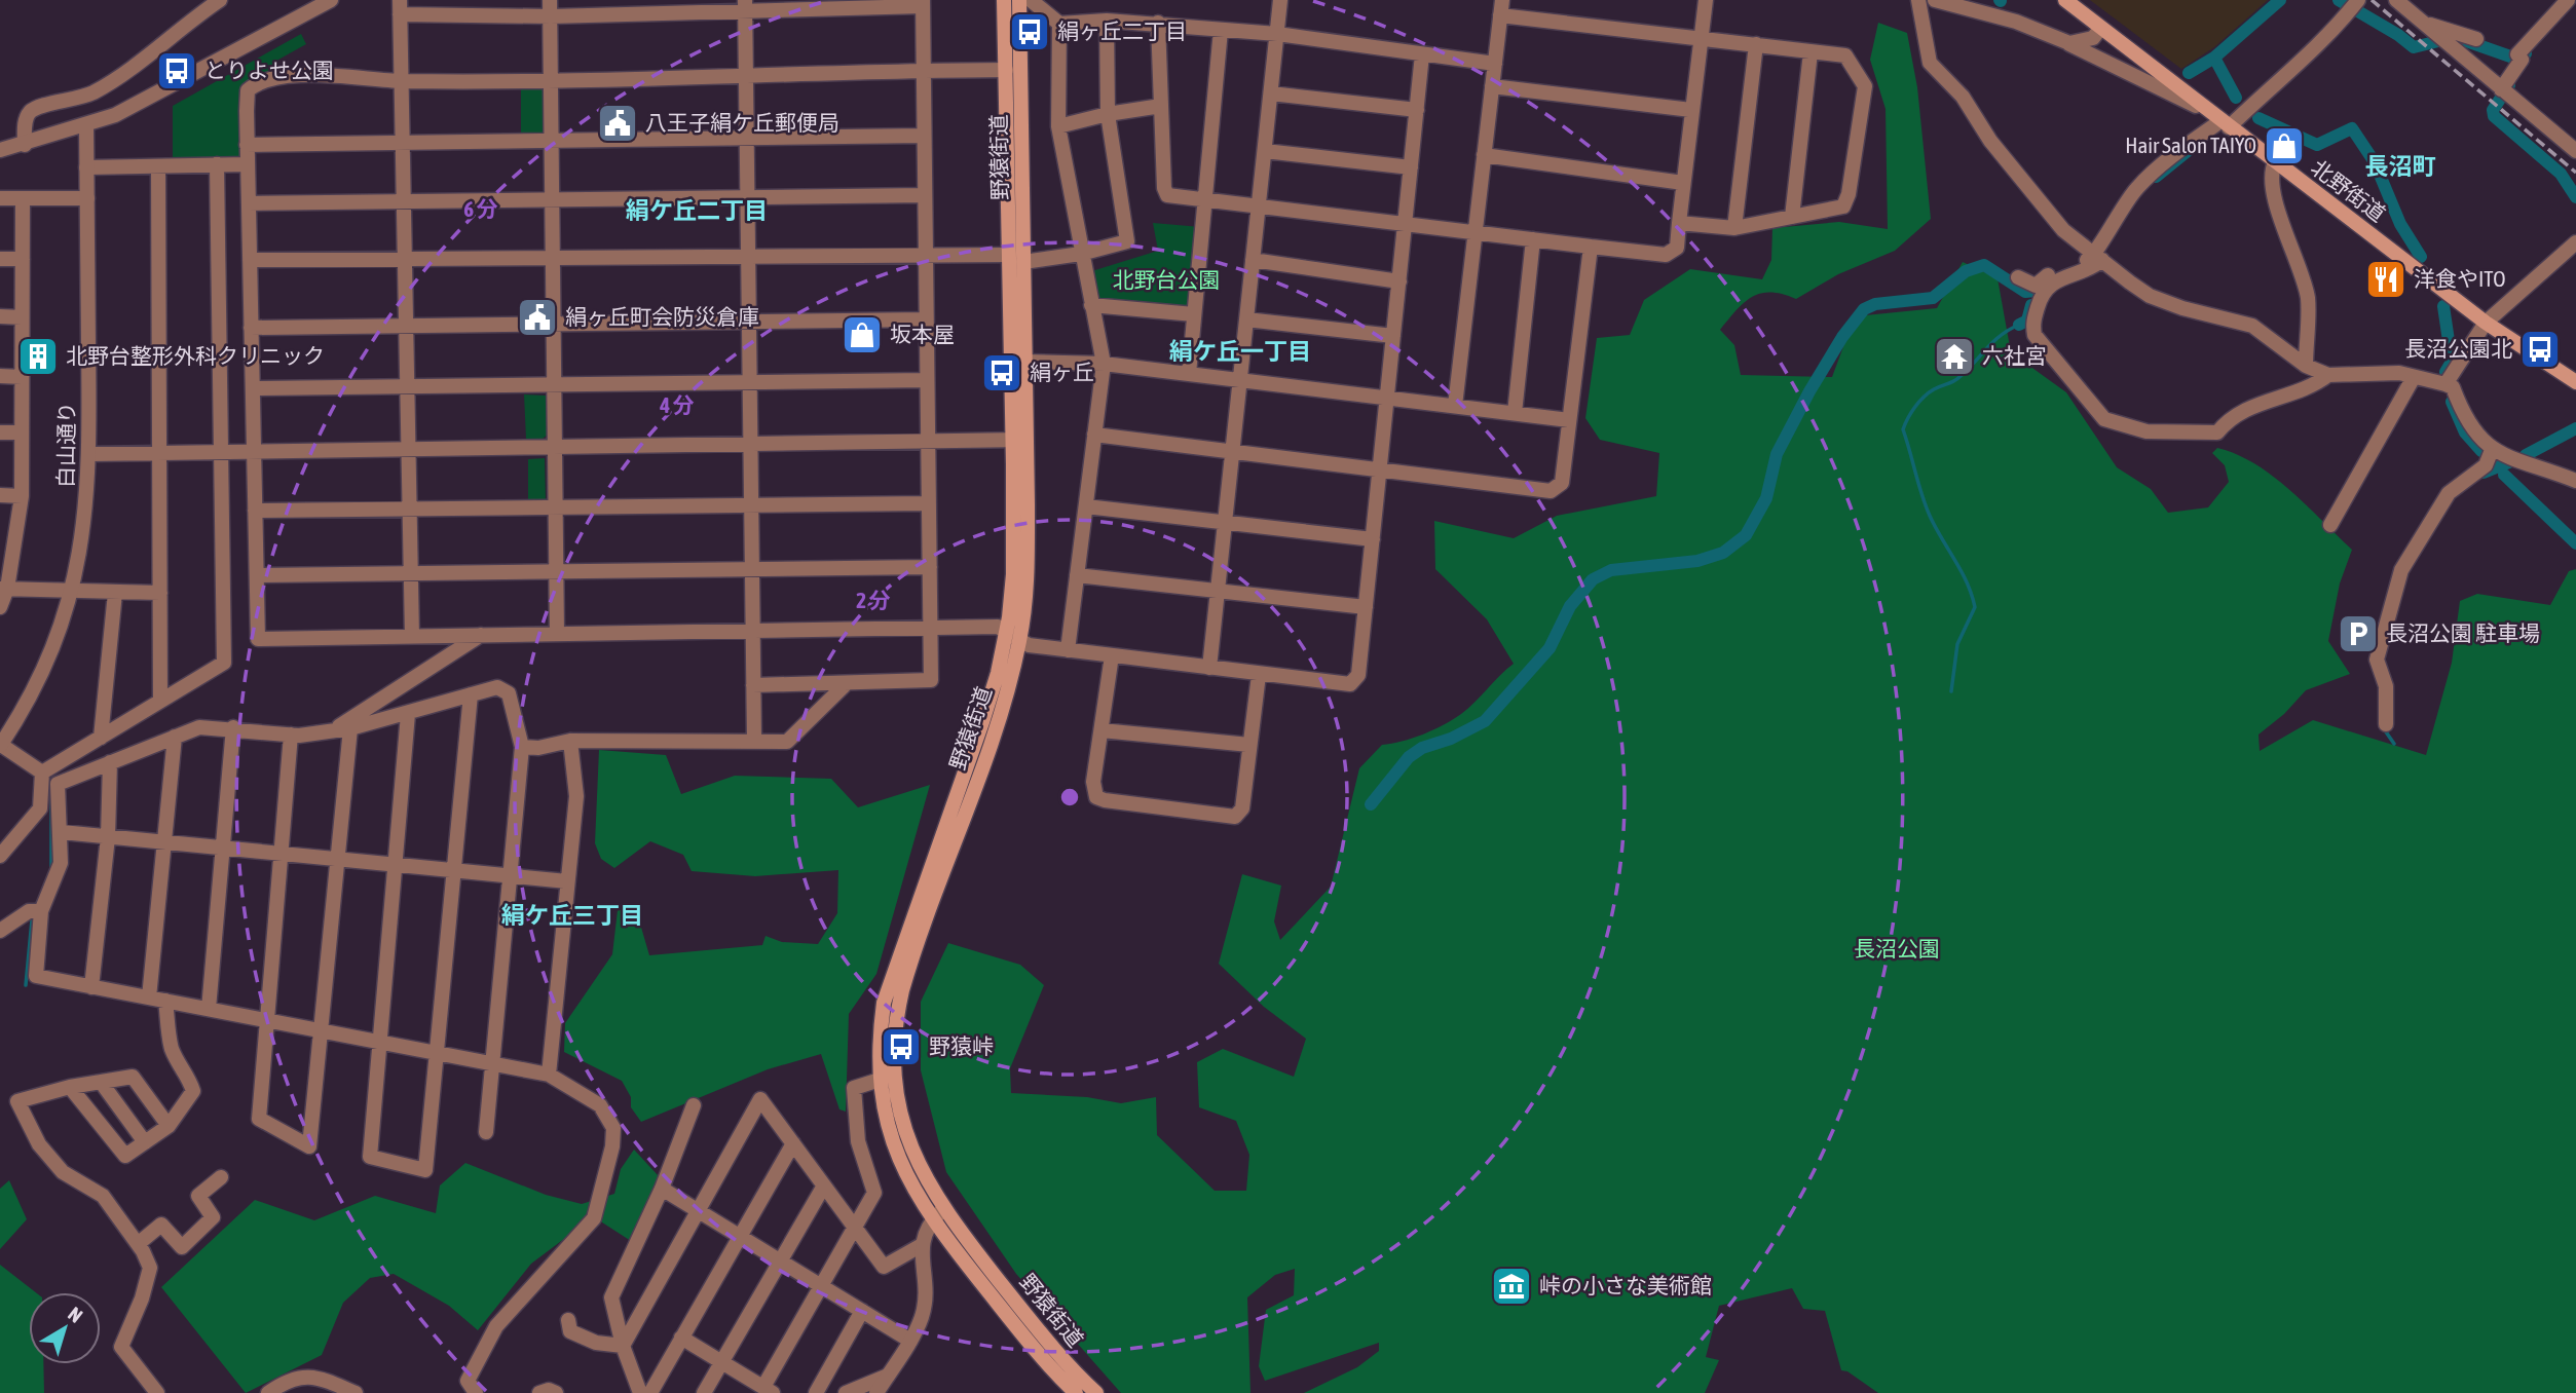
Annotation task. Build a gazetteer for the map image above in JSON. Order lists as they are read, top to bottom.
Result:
{
  "streets": {
    "main road": ["野猿街道", "北野街道"],
    "street": ["白山通り"]
  },
  "districts": [
    "長沼町",
    "絹ケ丘二丁目",
    "絹ケ丘一丁目",
    "絹ケ丘三丁目"
  ],
  "parks": ["北野台公園", "長沼公園"],
  "places": {
    "bus stop": [
      "絹ヶ丘二丁目",
      "とりよせ公園",
      "長沼公園北",
      "絹ヶ丘",
      "野猿峠"
    ],
    "public building": ["八王子絹ケ丘郵便局", "絹ヶ丘町会防災倉庫"],
    "shop": ["Hair Salon TAIYO", "坂本屋"],
    "restaurant": ["洋食やITO"],
    "building": ["北野台整形外科クリニック"],
    "temple": ["六社宮"],
    "parking": ["長沼公園 駐車場"],
    "museum": ["峠の小さな美術館"]
  },
  "north": "top right",
  "rings": ["6 分", "4 分", "2 分"]
}
